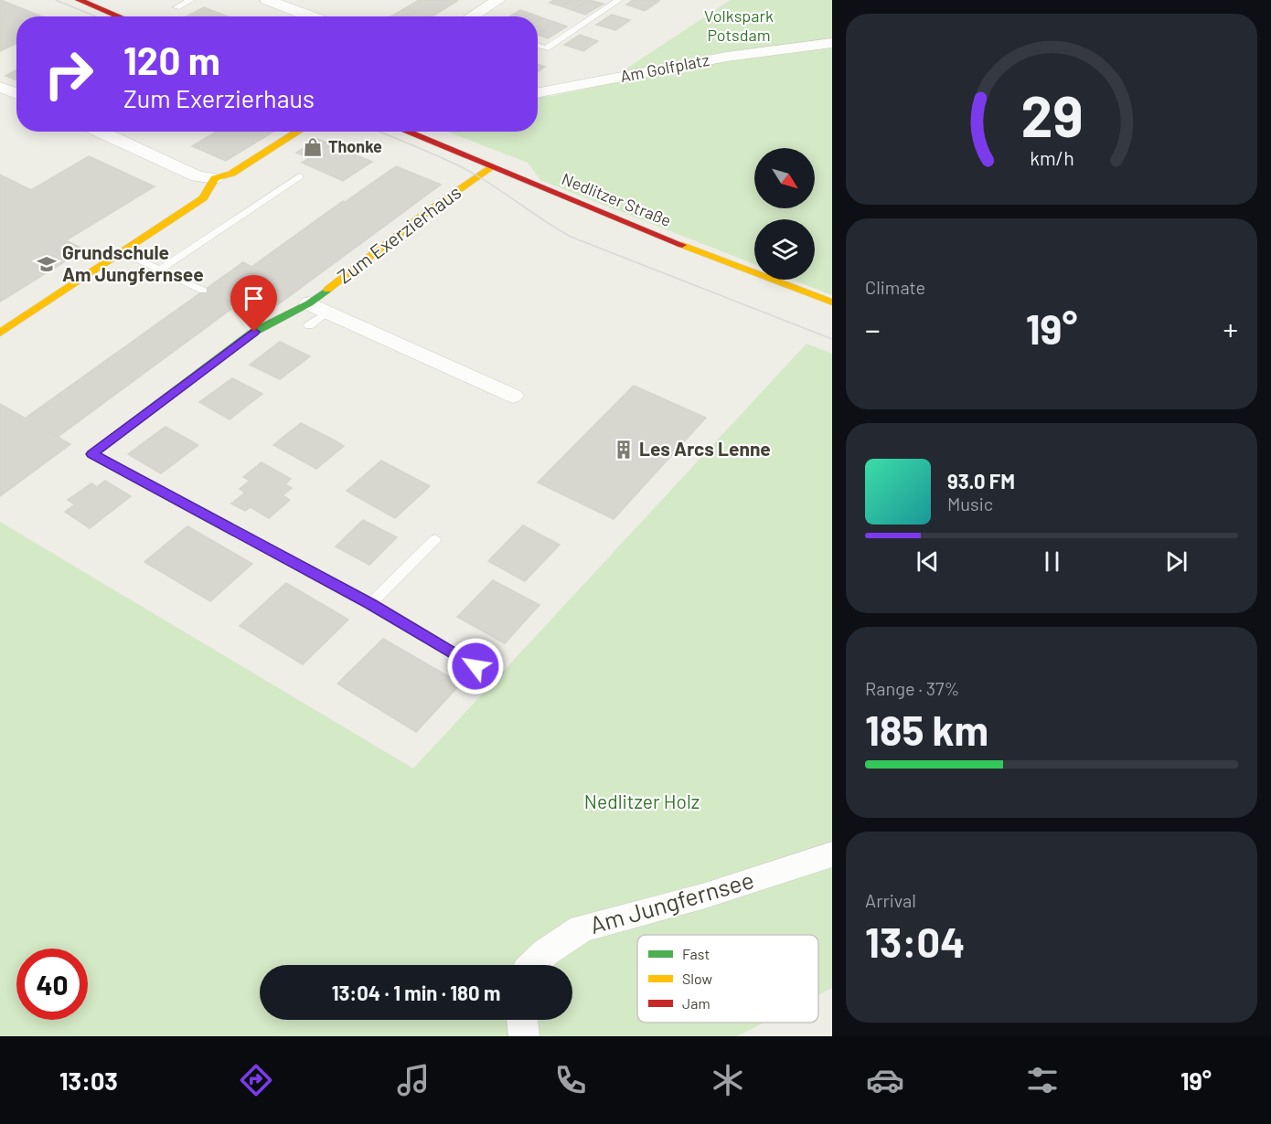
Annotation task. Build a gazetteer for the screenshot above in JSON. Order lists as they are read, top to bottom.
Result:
{
  "streets": {
    "street": [
      "Am Golfplatz",
      "Nedlitzer Straße",
      "Zum Exerzierhaus",
      "Am Jungfernsee"
    ]
  },
  "crossings": [
    ["Nedlitzer Straße", "Zum Exerzierhaus"]
  ],
  "parks": ["Volkspark Potsdam", "Nedlitzer Holz"],
  "places": {
    "shop": ["Thonke"],
    "school or university": ["Grundschule Am Jungfernsee"],
    "building": ["Les Arcs Lenne"]
  },
  "legend": ["Fast", "Slow", "Jam"],
  "north": "bottom right",
  "page": {
    "turn": ["120 m", "Zum Exerzierhaus"],
    "tile": [
      "Climate",
      ["Range · 37%", "185 km"],
      ["Arrival", "13:04"]
    ],
    "heat": ["−", "19°", "+"],
    "song": ["93.0 FM", "Music"],
    "limit": "40",
    "trip": "13:04 · 1 min · 180 m",
    "tabs": ["13:03", "19°"],
    "gauge": ["29", "km/h"]
  }
}
